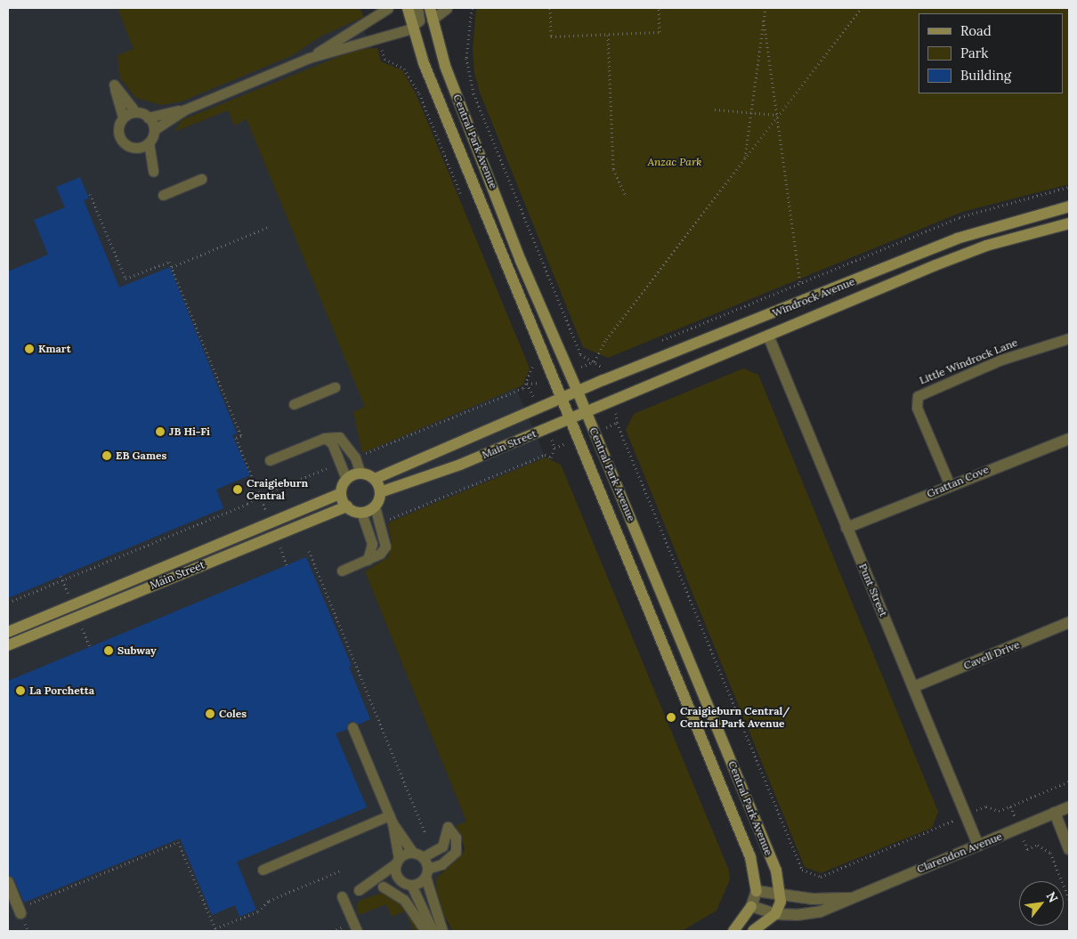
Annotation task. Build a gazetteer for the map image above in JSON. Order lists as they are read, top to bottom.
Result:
{
  "streets": {
    "street": [
      "Central Park Avenue",
      "Windrock Avenue",
      "Main Street",
      "Grattan Cove",
      "Punt Street",
      "Cavell Drive",
      "Clarendon Avenue"
    ],
    "lane": ["Little Windrock Lane"]
  },
  "crossings": [
    ["Central Park Avenue", "Windrock Avenue"],
    ["Central Park Avenue", "Main Street"],
    ["Central Park Avenue", "Clarendon Avenue"],
    ["Windrock Avenue", "Main Street"],
    ["Windrock Avenue", "Punt Street"],
    ["Little Windrock Lane", "Grattan Cove"],
    ["Grattan Cove", "Punt Street"],
    ["Punt Street", "Cavell Drive"],
    ["Punt Street", "Clarendon Avenue"]
  ],
  "parks": ["Anzac Park"],
  "places": [
    "Kmart",
    "JB Hi-Fi",
    "EB Games",
    "Craigieburn Central",
    "Subway",
    "La Porchetta",
    "Coles",
    "Craigieburn Central/ Central Park Avenue"
  ],
  "legend": ["Road", "Park", "Building"],
  "north": "top right"
}
